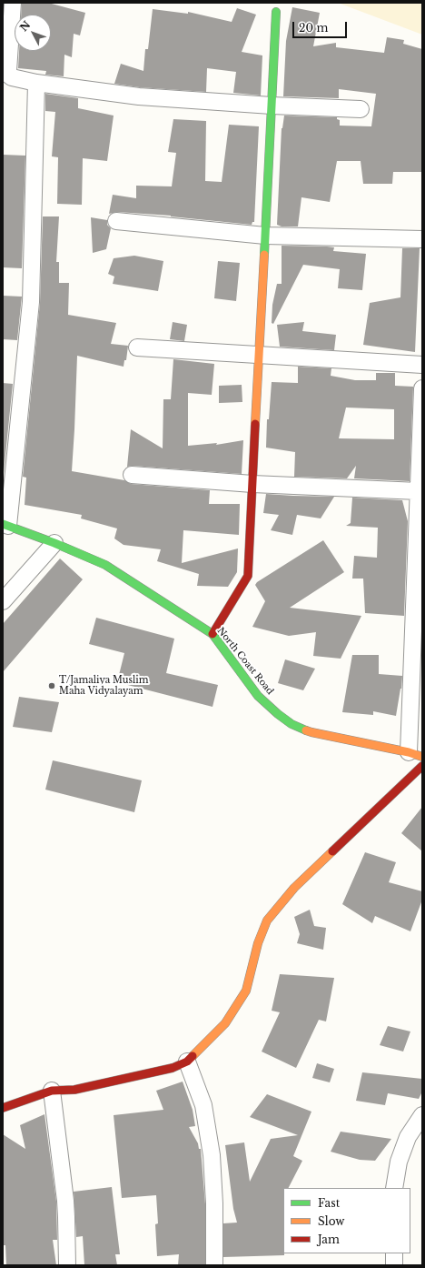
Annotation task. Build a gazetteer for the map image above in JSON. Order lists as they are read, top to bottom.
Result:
{
  "streets": {
    "street": ["North Coast Road"]
  },
  "places": ["T/Jamaliya Muslim Maha Vidyalayam"],
  "legend": ["Fast", "Slow", "Jam"],
  "scale_bar": "20 m",
  "north": "top left"
}
